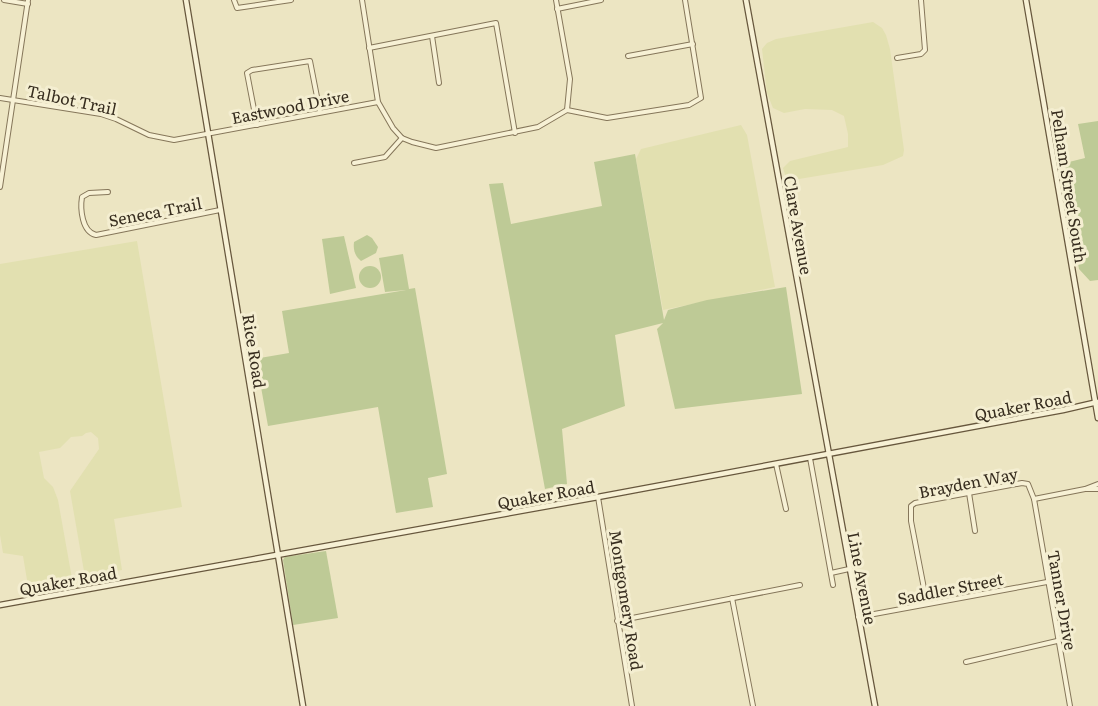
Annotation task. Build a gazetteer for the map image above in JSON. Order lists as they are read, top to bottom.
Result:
{
  "streets": {
    "street": [
      "Talbot Trail",
      "Eastwood Drive",
      "Pelham Street South",
      "Seneca Trail",
      "Clare Avenue",
      "Rice Road",
      "Quaker Road",
      "Brayden Way",
      "Line Avenue",
      "Saddler Street",
      "Montgomery Road",
      "Tanner Drive"
    ]
  },
  "crossings": [
    ["Talbot Trail", "Eastwood Drive"],
    ["Talbot Trail", "Rice Road"],
    ["Eastwood Drive", "Rice Road"],
    ["Pelham Street South", "Quaker Road"],
    ["Seneca Trail", "Rice Road"],
    ["Clare Avenue", "Quaker Road"],
    ["Clare Avenue", "Line Avenue"],
    ["Rice Road", "Quaker Road"],
    ["Quaker Road", "Line Avenue"],
    ["Quaker Road", "Montgomery Road"],
    ["Brayden Way", "Saddler Street"],
    ["Brayden Way", "Tanner Drive"],
    ["Line Avenue", "Saddler Street"],
    ["Saddler Street", "Tanner Drive"]
  ]
}
